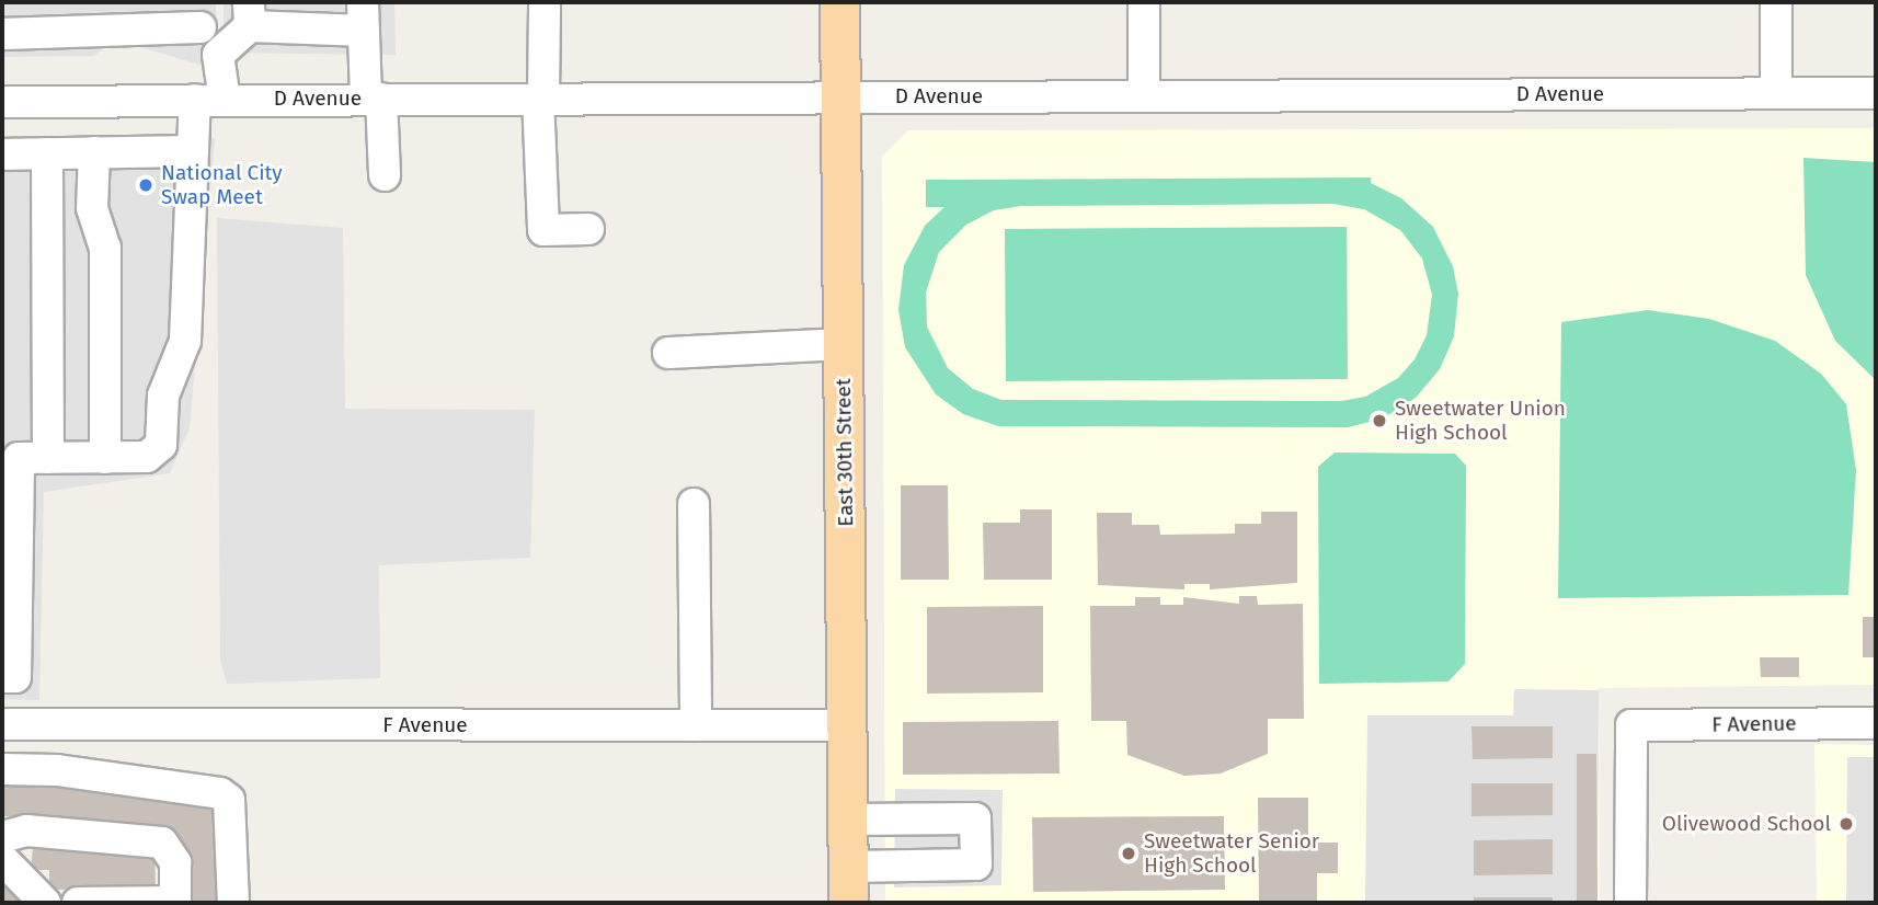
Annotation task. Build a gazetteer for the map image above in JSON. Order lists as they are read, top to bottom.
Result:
{
  "streets": {
    "main road": ["East 30th Street"],
    "street": ["D Avenue", "F Avenue"]
  },
  "crossings": [
    ["D Avenue", "East 30th Street"],
    ["East 30th Street", "F Avenue"]
  ],
  "places": [
    "National City Swap Meet",
    "Sweetwater Union High School",
    "Olivewood School",
    "Sweetwater Senior High School"
  ]
}
